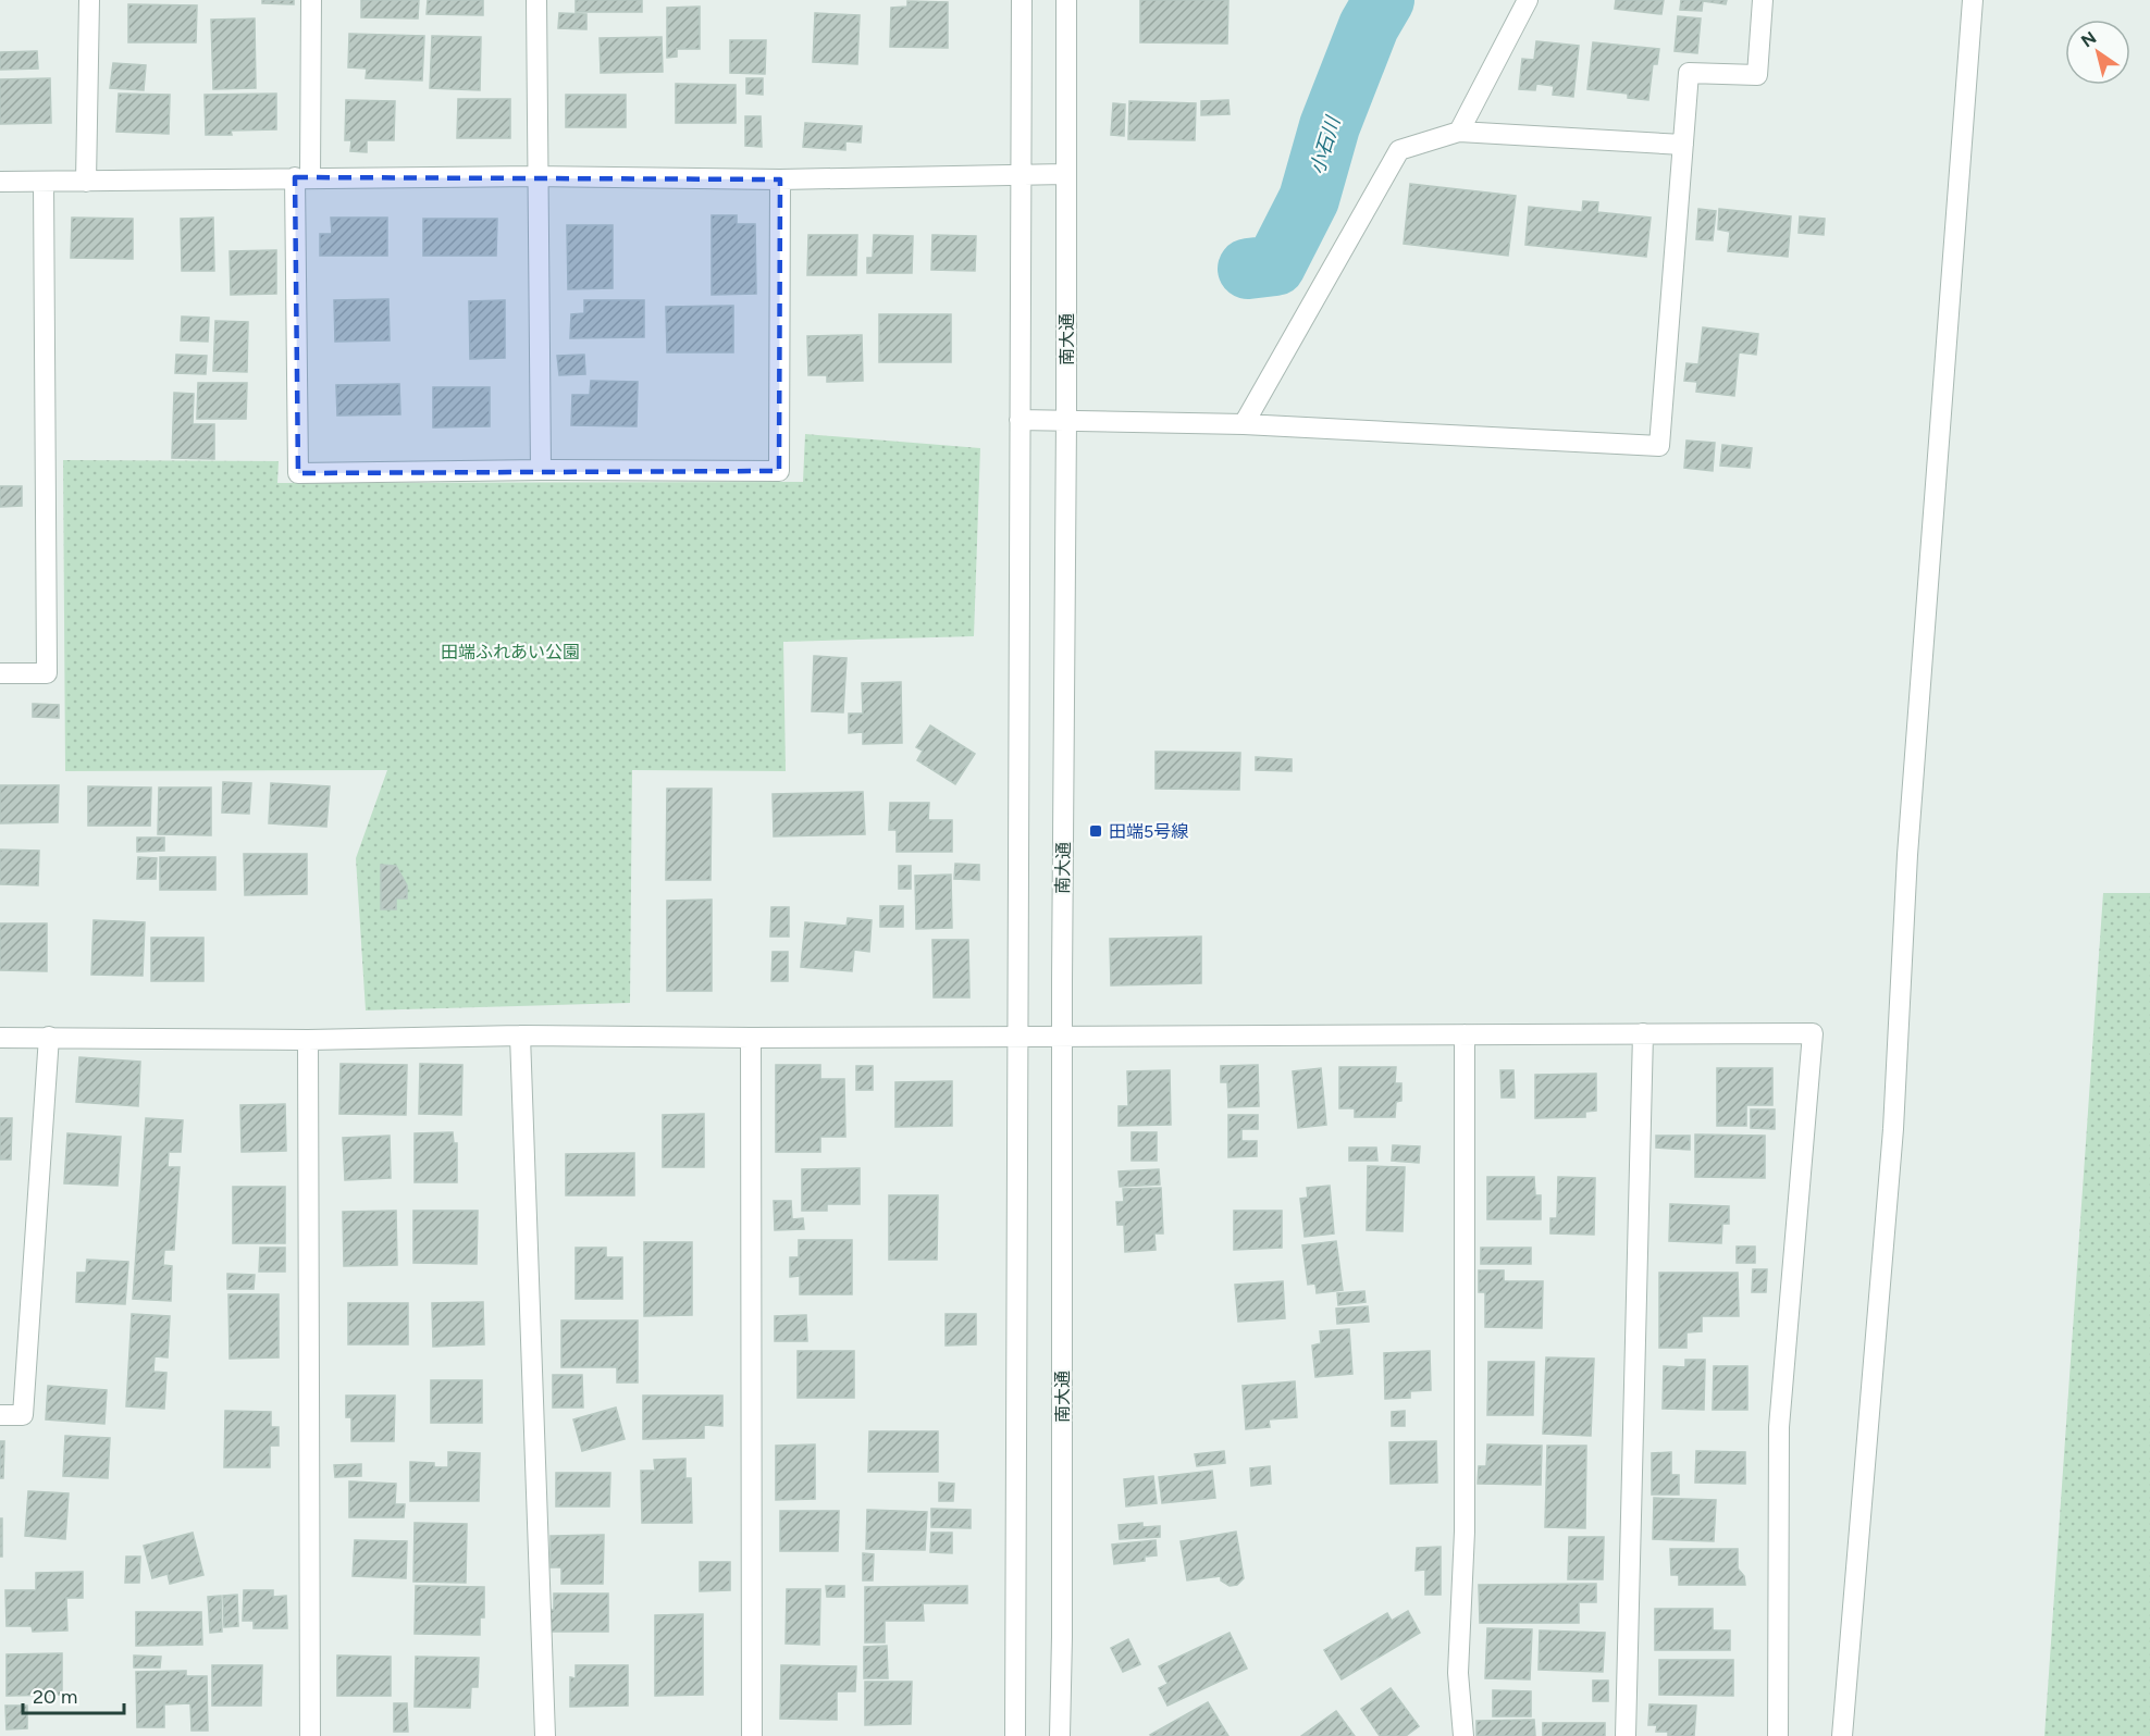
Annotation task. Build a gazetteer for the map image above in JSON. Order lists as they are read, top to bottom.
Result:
{
  "streets": {
    "street": ["南大通"]
  },
  "water": ["小石川"],
  "parks": ["田端ふれあい公園"],
  "places": {
    "transit": ["田端5号線"]
  },
  "scale_bar": "20 m",
  "north": "top left"
}
